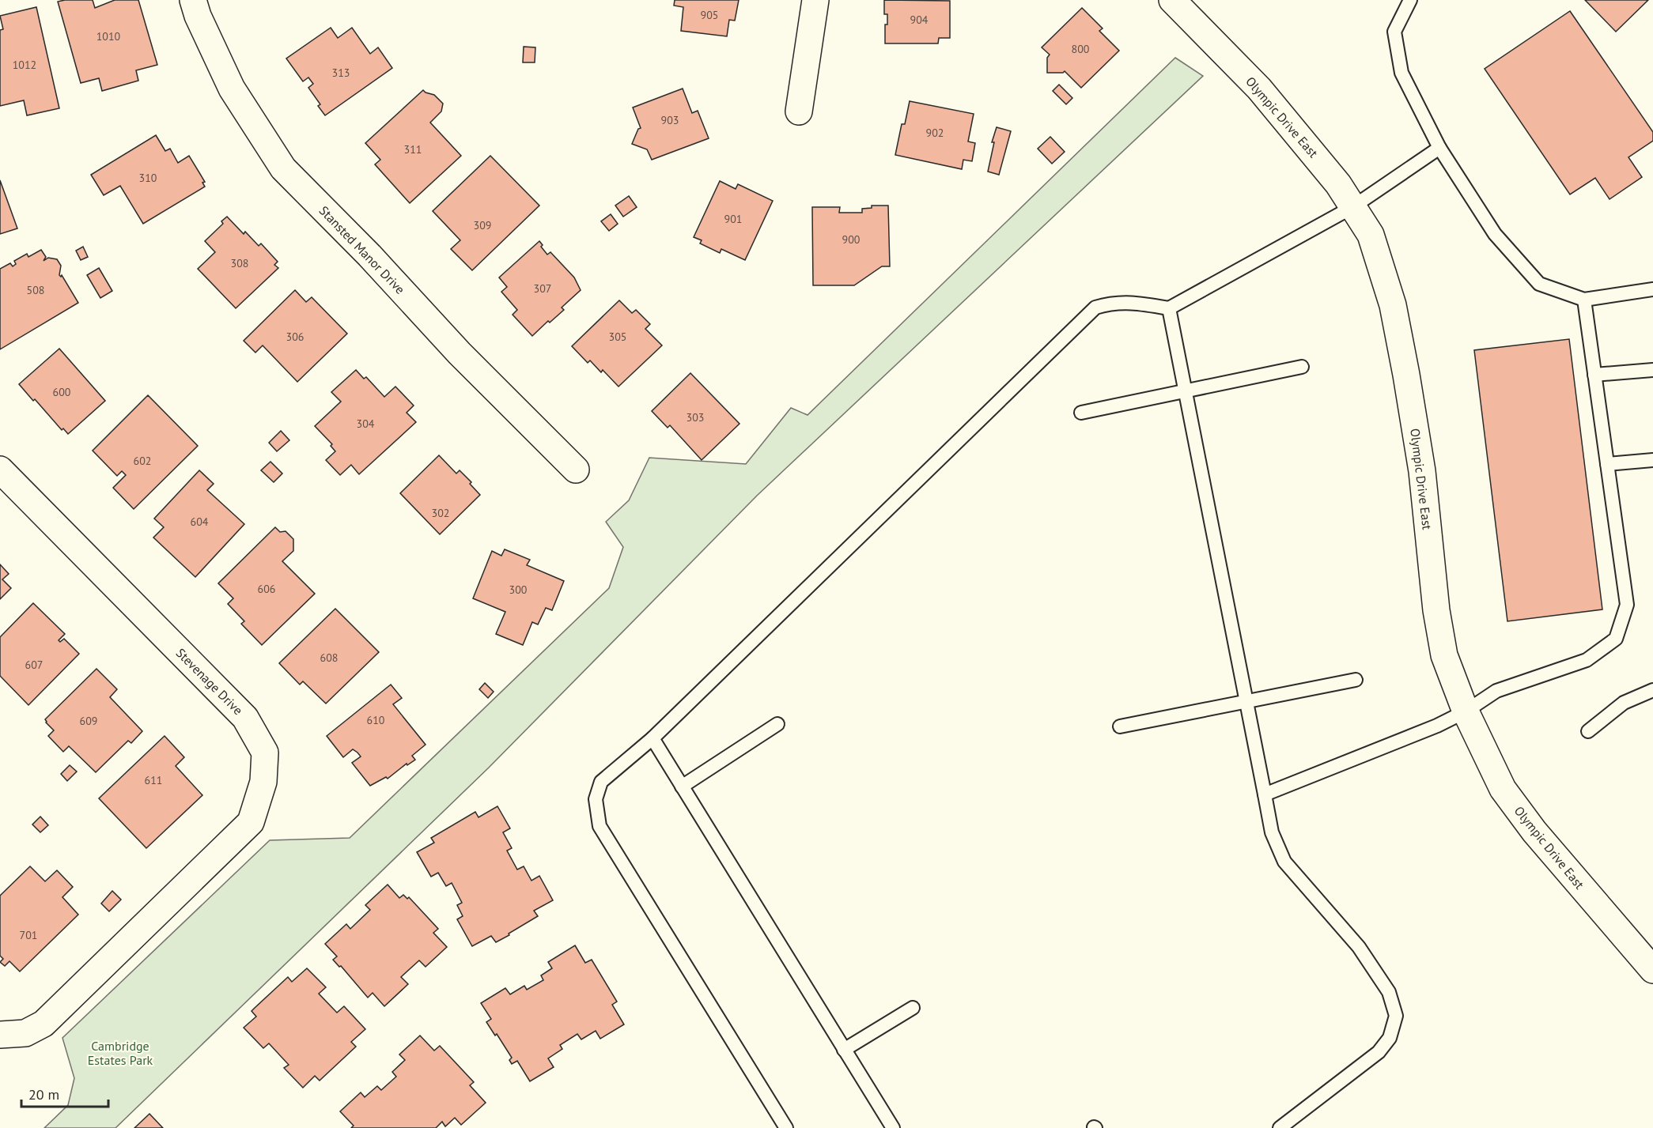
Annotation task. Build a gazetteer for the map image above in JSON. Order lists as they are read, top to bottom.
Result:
{
  "streets": {
    "street": ["Olympic Drive East", "Stansted Manor Drive", "Stevenage Drive"]
  },
  "parks": ["Cambridge Estates Park"],
  "house_numbers": [
    "905",
    "904",
    "1010",
    "800",
    "1012",
    "313",
    "903",
    "902",
    "311",
    "310",
    "901",
    "309",
    "900",
    "308",
    "307",
    "508",
    "306",
    "305",
    "600",
    "303",
    "304",
    "602",
    "302",
    "604",
    "606",
    "300",
    "608",
    "607",
    "610",
    "609",
    "611",
    "701"
  ],
  "scale_bar": "20 m"
}
